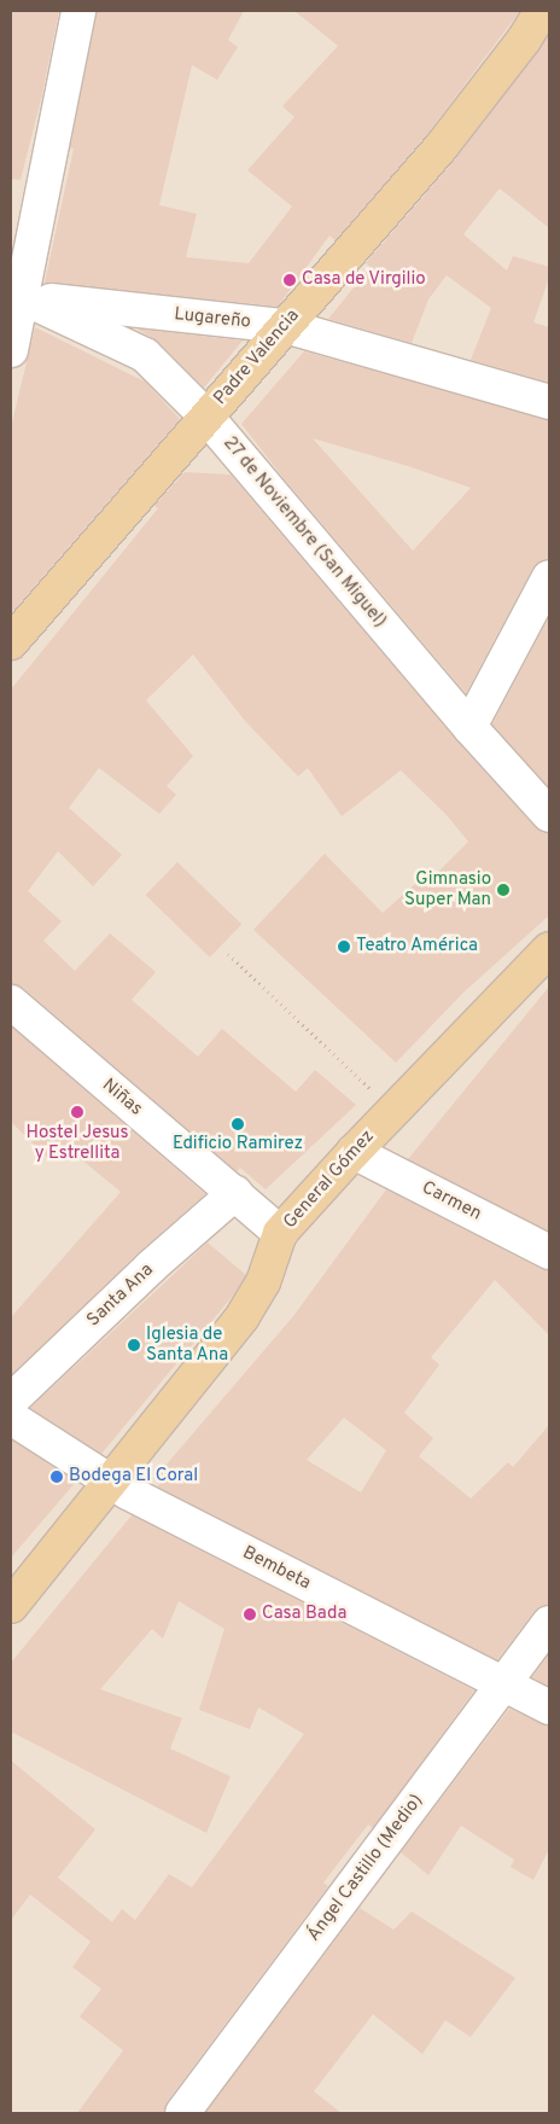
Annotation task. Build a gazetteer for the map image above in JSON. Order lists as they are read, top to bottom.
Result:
{
  "streets": {
    "main road": ["Padre Valencia", "General Gómez"],
    "street": [
      "Lugareño",
      "27 de Noviembre (San Miguel)",
      "Niñas",
      "Carmen",
      "Santa Ana",
      "Bembeta",
      "Ángel Castillo (Medio)"
    ]
  },
  "crossings": [
    ["Lugareño", "Padre Valencia"],
    ["Lugareño", "27 de Noviembre (San Miguel)"],
    ["Padre Valencia", "27 de Noviembre (San Miguel)"],
    ["Niñas", "General Gómez"],
    ["Niñas", "Santa Ana"],
    ["General Gómez", "Carmen"],
    ["General Gómez", "Bembeta"],
    ["Bembeta", "Ángel Castillo (Medio)"]
  ],
  "places": [
    "Casa de Virgilio",
    "Gimnasio Super Man",
    "Teatro América",
    "Hostel Jesus y Estrellita",
    "Edificio Ramirez",
    "Iglesia de Santa Ana",
    "Bodega El Coral",
    "Casa Bada"
  ]
}
